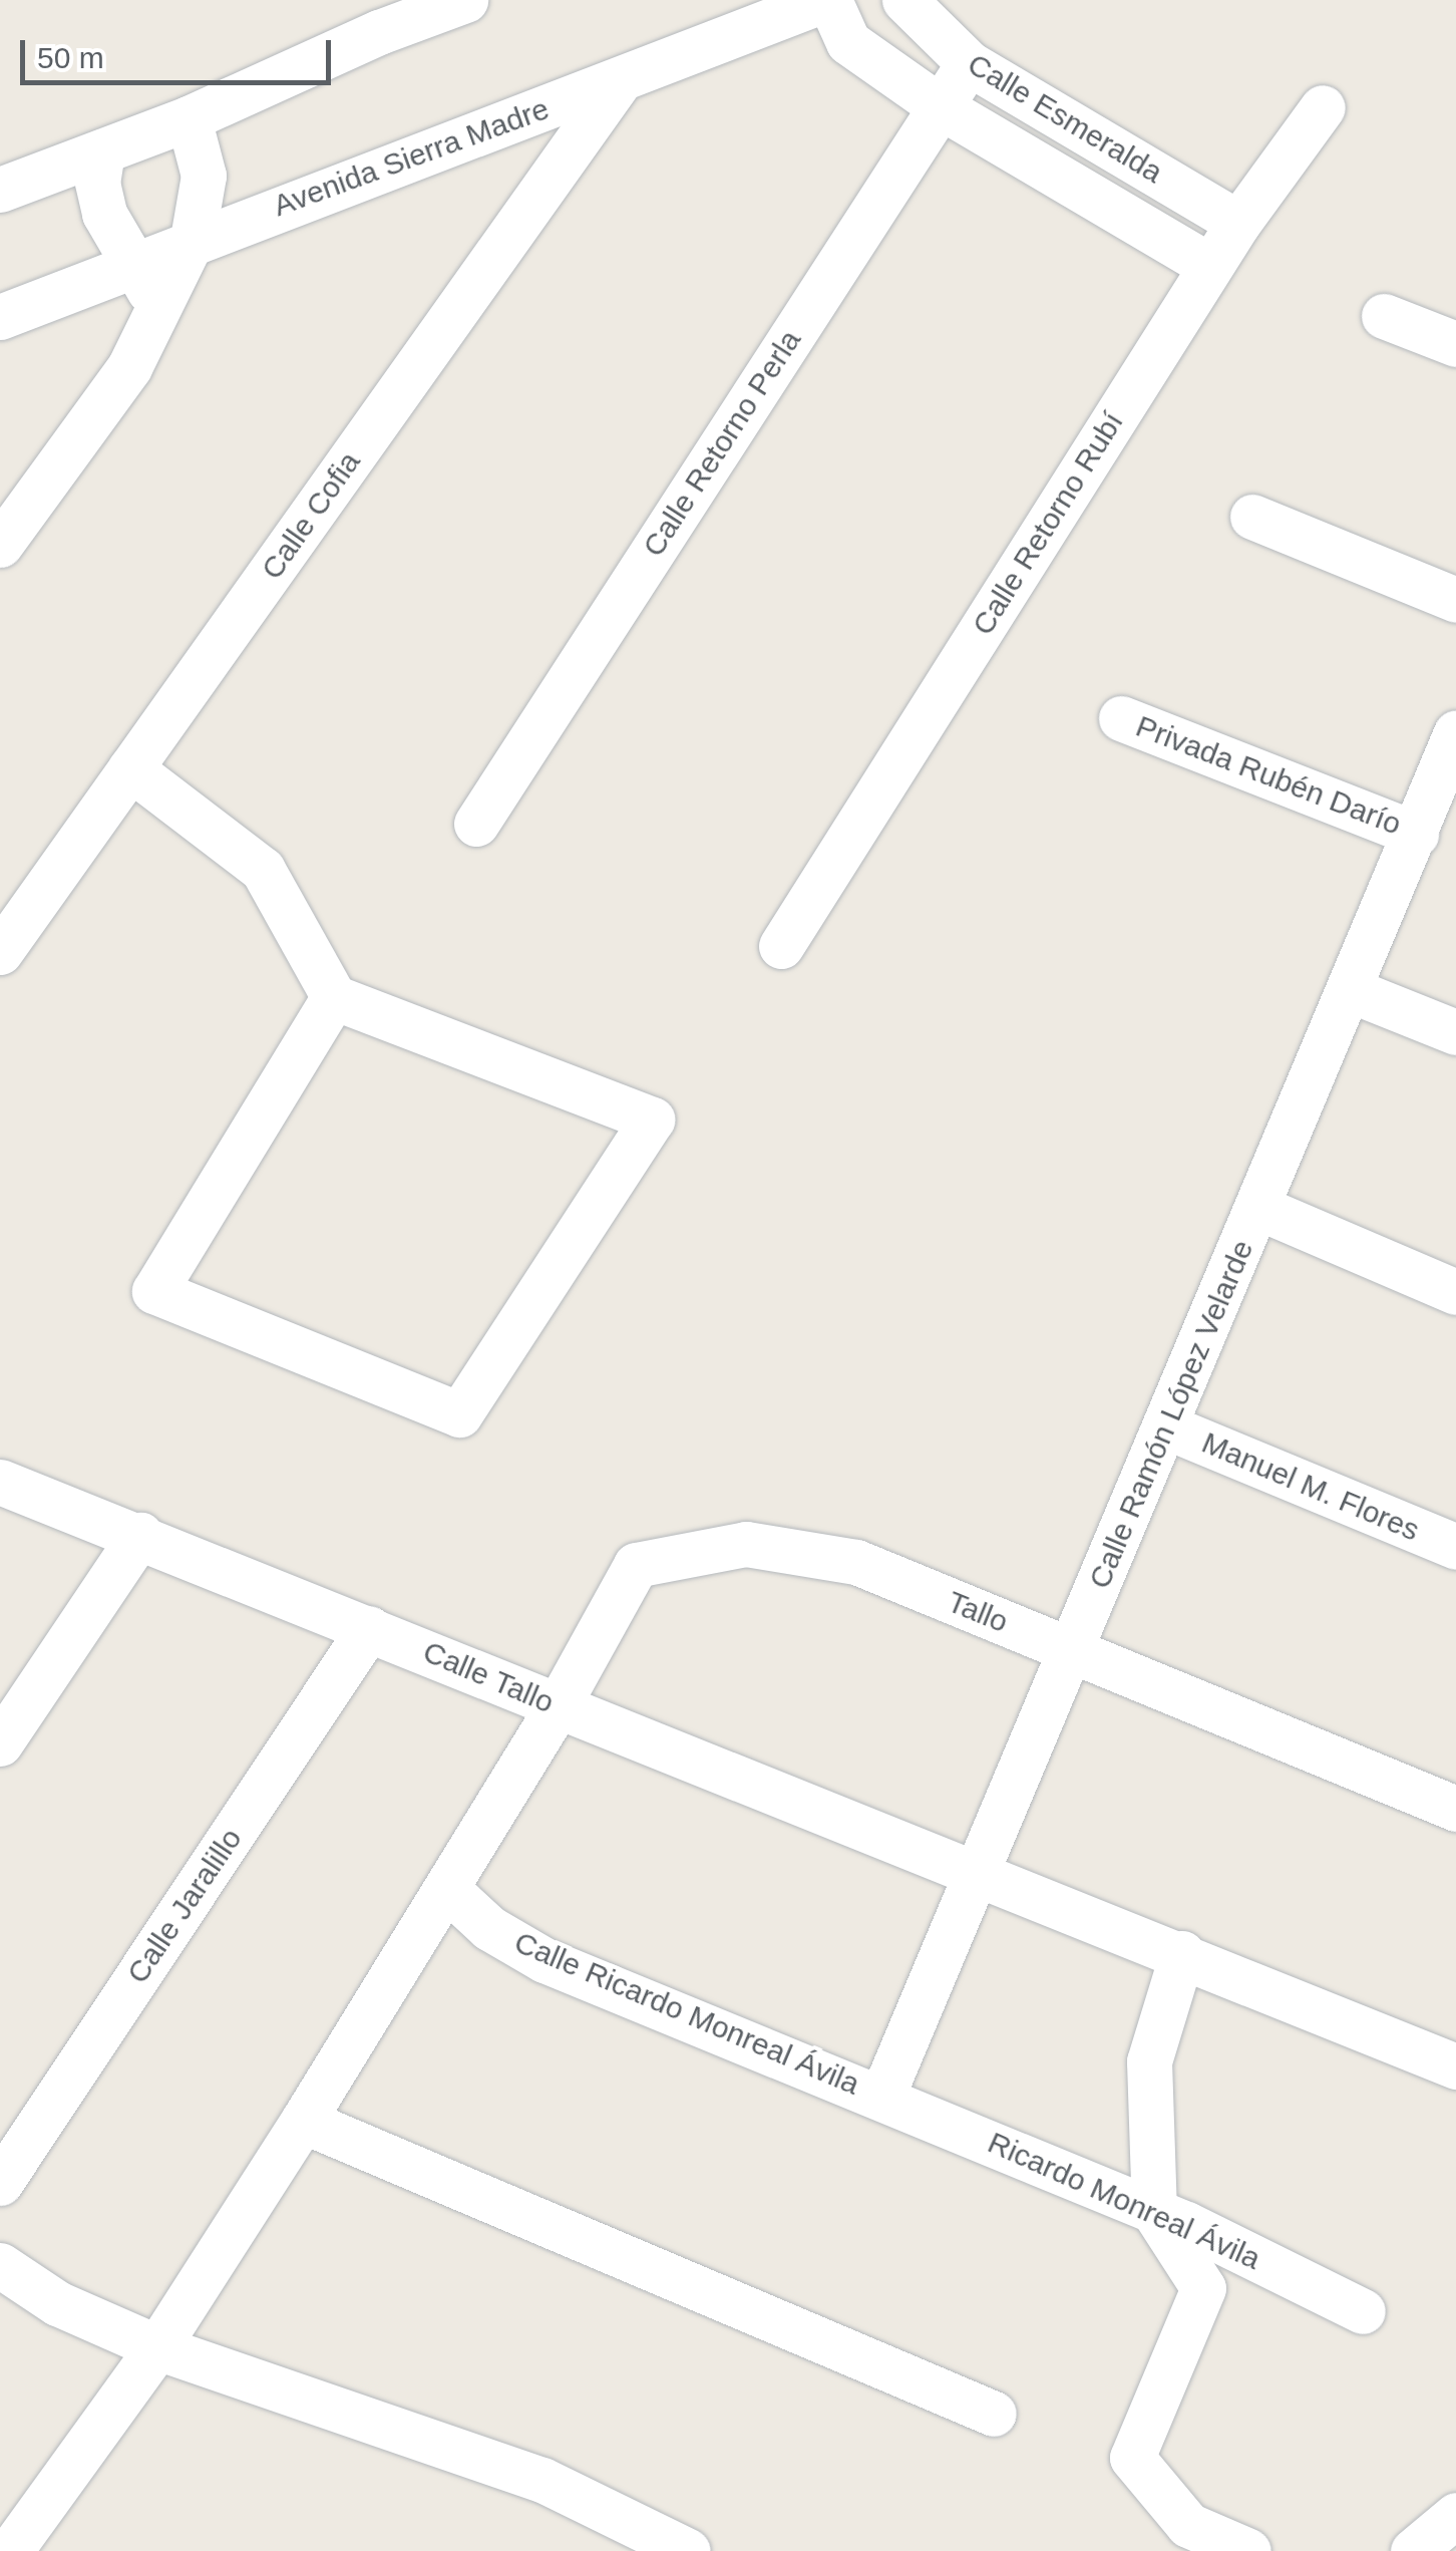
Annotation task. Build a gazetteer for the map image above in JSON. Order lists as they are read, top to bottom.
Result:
{
  "streets": {
    "street": [
      "Calle Esmeralda",
      "Avenida Sierra Madre",
      "Calle Retorno Perla",
      "Calle Cofia",
      "Calle Retorno Rubí",
      "Privada Rubén Darío",
      "Calle Ramón López Velarde",
      "Manuel M. Flores",
      "Tallo",
      "Calle Tallo",
      "Calle Jaralillo",
      "Calle Ricardo Monreal Ávila",
      "Ricardo Monreal Ávila"
    ]
  },
  "crossings": [
    ["Calle Esmeralda", "Calle Retorno Perla"],
    ["Calle Esmeralda", "Calle Retorno Rubí"],
    ["Avenida Sierra Madre", "Calle Cofia"],
    ["Privada Rubén Darío", "Calle Ramón López Velarde"],
    ["Calle Ramón López Velarde", "Manuel M. Flores"],
    ["Calle Ramón López Velarde", "Tallo"],
    ["Calle Ramón López Velarde", "Calle Tallo"],
    ["Calle Ramón López Velarde", "Calle Ricardo Monreal Ávila"],
    ["Calle Ramón López Velarde", "Ricardo Monreal Ávila"],
    ["Tallo", "Calle Tallo"],
    ["Calle Tallo", "Calle Jaralillo"],
    ["Calle Ricardo Monreal Ávila", "Ricardo Monreal Ávila"]
  ],
  "scale_bar": "50 m"
}
